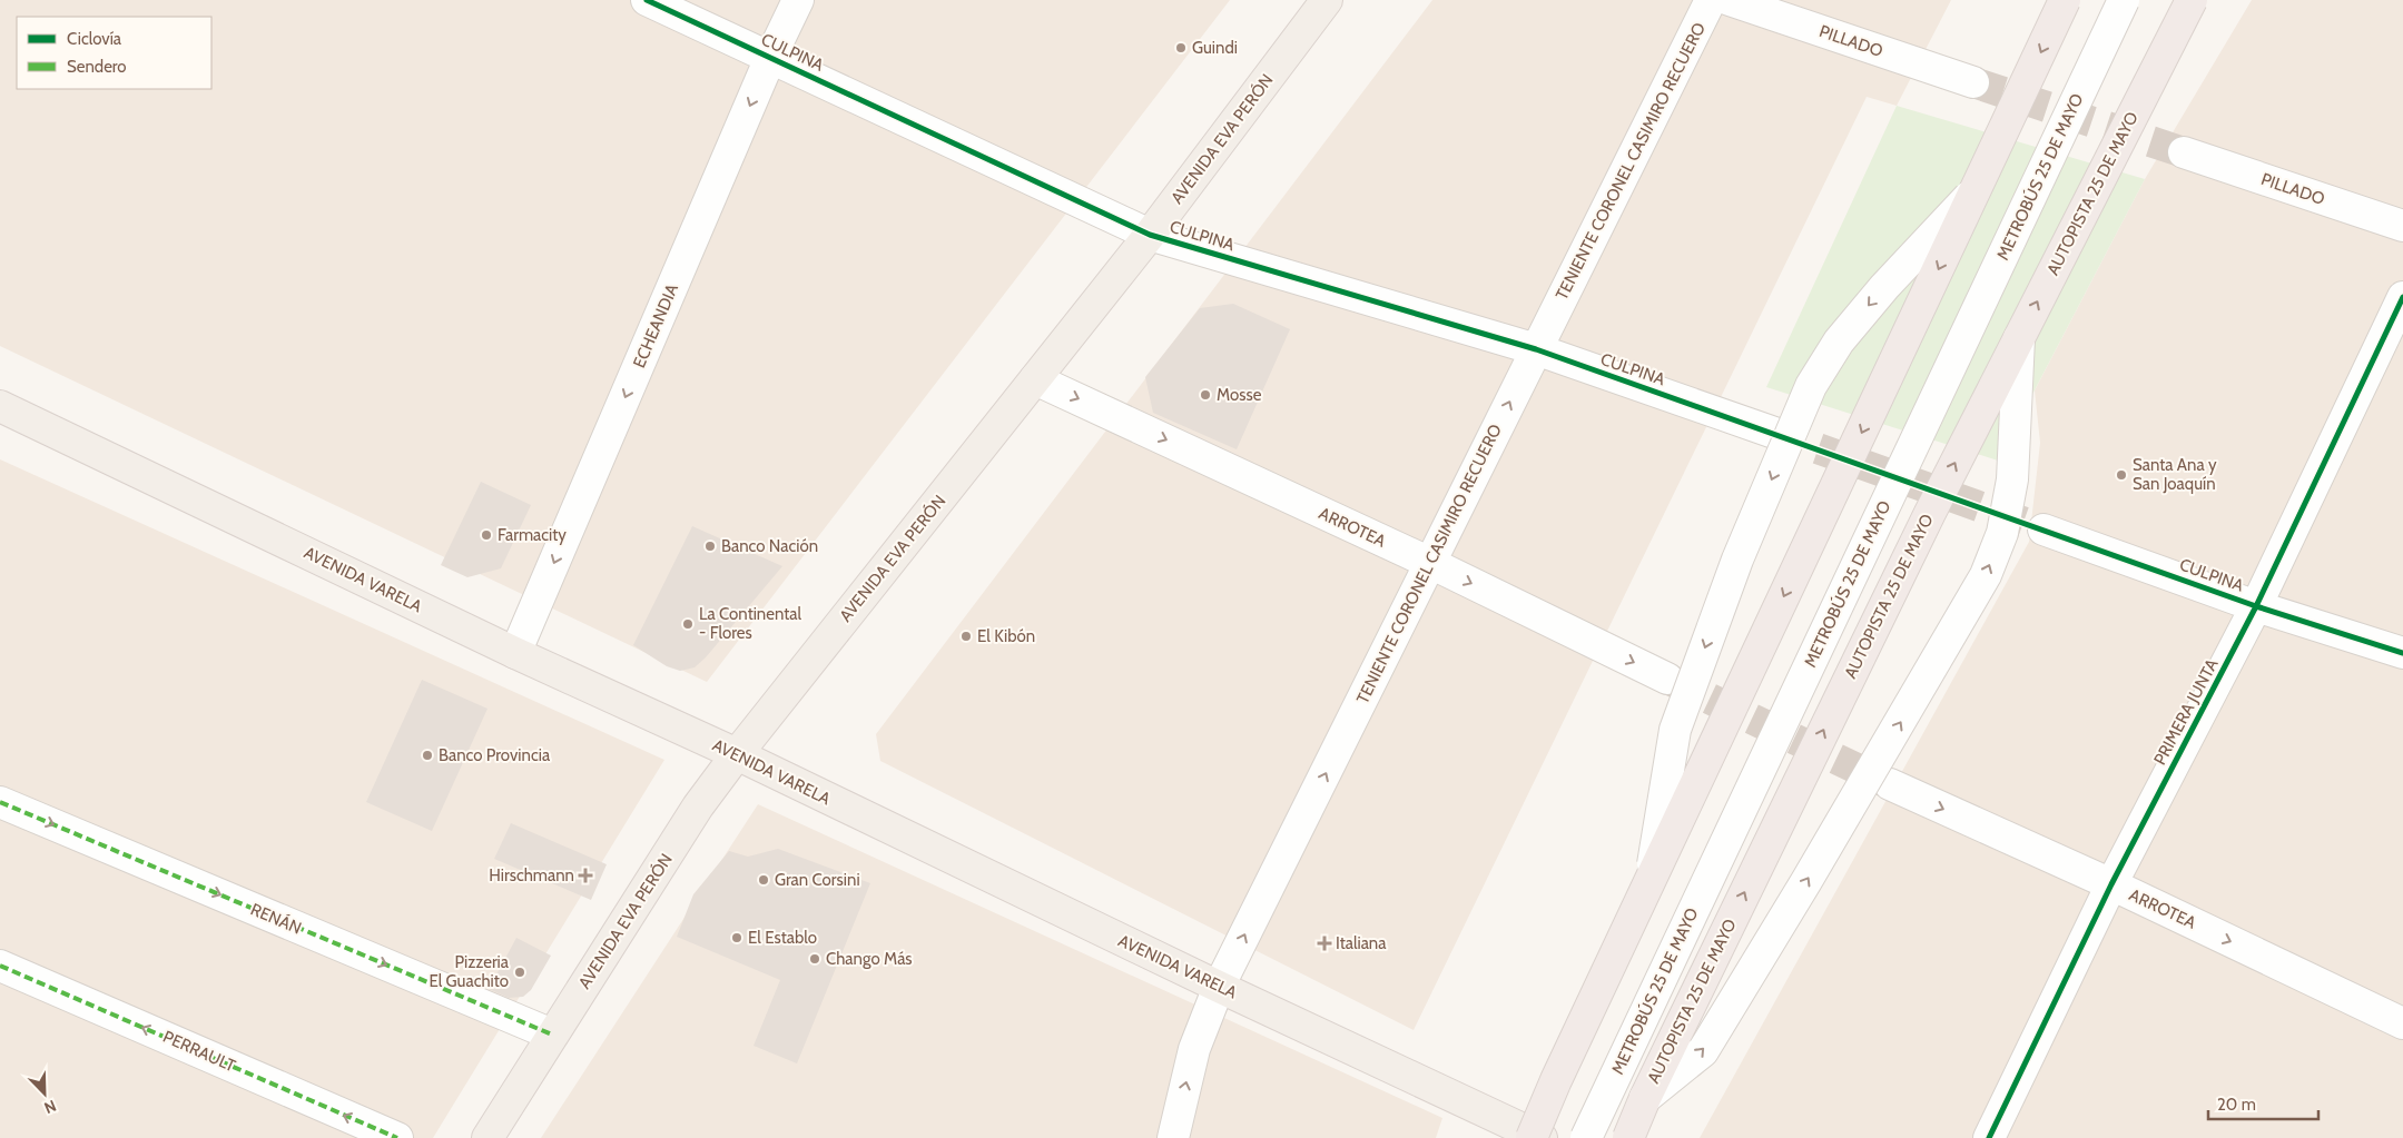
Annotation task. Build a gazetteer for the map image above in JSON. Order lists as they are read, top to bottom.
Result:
{
  "streets": {
    "highway": ["AUTOPISTA 25 DE MAYO"],
    "main road": ["AVENIDA EVA PERÓN", "AVENIDA VARELA"],
    "street": [
      "PILLADO",
      "CULPINA",
      "TENIENTE CORONEL CASIMIRO RECUERO",
      "METROBÚS 25 DE MAYO",
      "ECHEANDIA",
      "ARROTEA",
      "PRIMERA JUNTA",
      "RENÁN",
      "PERRAULT"
    ]
  },
  "crossings": [
    ["CULPINA", "AVENIDA EVA PERÓN"],
    ["CULPINA", "TENIENTE CORONEL CASIMIRO RECUERO"],
    ["CULPINA", "ECHEANDIA"],
    ["CULPINA", "PRIMERA JUNTA"],
    ["AVENIDA EVA PERÓN", "ARROTEA"],
    ["AVENIDA EVA PERÓN", "AVENIDA VARELA"],
    ["AVENIDA EVA PERÓN", "RENÁN"],
    ["TENIENTE CORONEL CASIMIRO RECUERO", "ARROTEA"],
    ["TENIENTE CORONEL CASIMIRO RECUERO", "AVENIDA VARELA"],
    ["ECHEANDIA", "AVENIDA VARELA"],
    ["ARROTEA", "PRIMERA JUNTA"]
  ],
  "one_way": [
    "TENIENTE CORONEL CASIMIRO RECUERO",
    "ECHEANDIA",
    "ARROTEA",
    "RENÁN",
    "PERRAULT"
  ],
  "places": {
    "other": [
      "Guindi",
      "Mosse",
      "Santa Ana y San Joaquín",
      "Farmacity",
      "Banco Nación",
      "La Continental - Flores",
      "El Kibón",
      "Banco Provincia",
      "Gran Corsini",
      "El Establo",
      "Chango Más",
      "Pizzeria El Guachito"
    ],
    "health": ["Hirschmann", "Italiana"]
  },
  "legend": ["Ciclovía", "Sendero"],
  "scale_bar": "20 m",
  "north": "bottom right"
}
